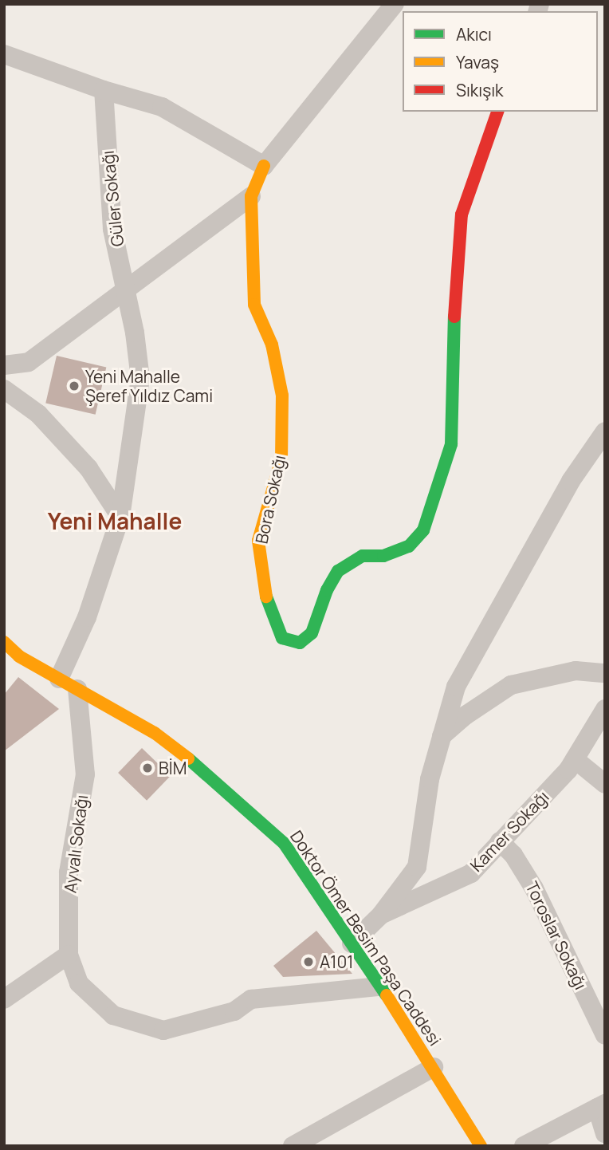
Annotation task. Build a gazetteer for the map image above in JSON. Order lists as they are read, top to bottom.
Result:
{
  "streets": {
    "street": [
      "Güler Sokağı",
      "Bora Sokağı",
      "Kamer Sokağı",
      "Ayvalı Sokağı",
      "Toroslar Sokağı",
      "Doktor Ömer Besim Paşa Caddesi"
    ]
  },
  "crossings": [
    ["Güler Sokağı", "Doktor Ömer Besim Paşa Caddesi"],
    ["Kamer Sokağı", "Toroslar Sokağı"],
    ["Ayvalı Sokağı", "Doktor Ömer Besim Paşa Caddesi"]
  ],
  "districts": ["Yeni Mahalle"],
  "places": ["Yeni Mahalle Şeref Yıldız Cami", "BİM", "A101"],
  "legend": ["Akıcı", "Yavaş", "Sıkışık"]
}
